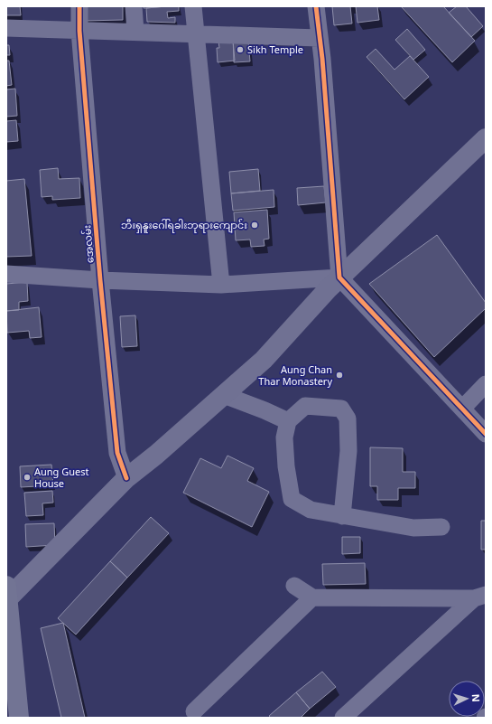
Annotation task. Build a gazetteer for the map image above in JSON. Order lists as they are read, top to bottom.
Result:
{
  "streets": {
    "street": ["အေလမ်း"]
  },
  "places": [
    "Sikh Temple",
    "ဘီးရှနူးဂေါ်ရခါးဘုရားကျောင်း",
    "Aung Chan Thar Monastery",
    "Aung Guest House"
  ],
  "north": "right"
}
